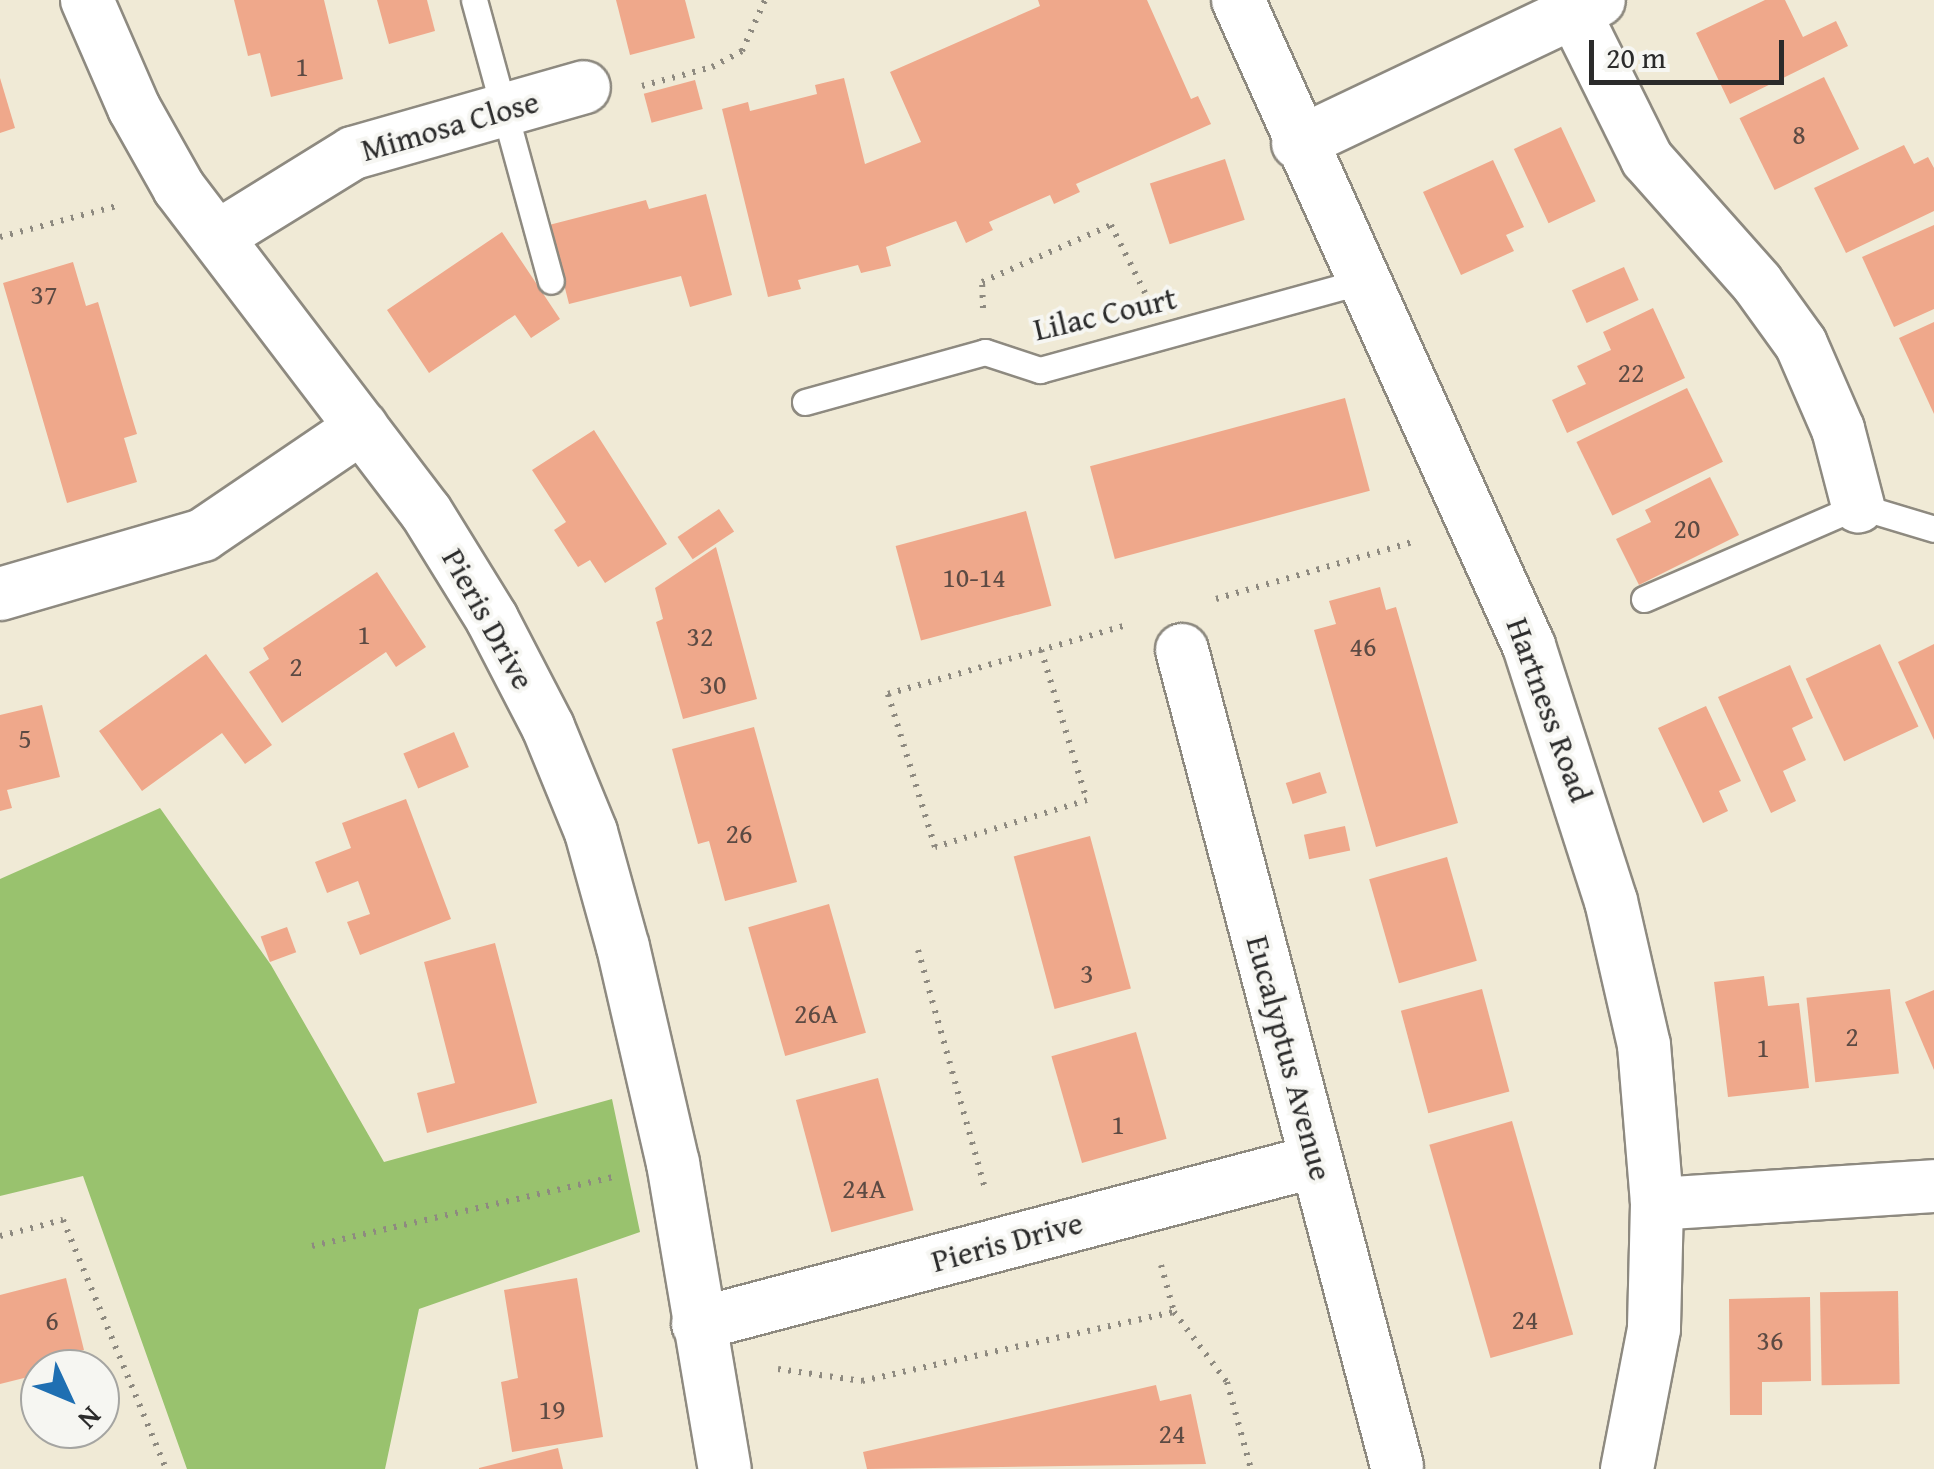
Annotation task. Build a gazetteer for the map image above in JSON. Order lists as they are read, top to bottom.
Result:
{
  "streets": {
    "street": [
      "Mimosa Close",
      "Pieris Drive",
      "Hartness Road",
      "Eucalyptus Avenue"
    ],
    "lane": ["Lilac Court"]
  },
  "crossings": [
    ["Mimosa Close", "Pieris Drive"],
    ["Lilac Court", "Hartness Road"],
    ["Pieris Drive", "Eucalyptus Avenue"]
  ],
  "house_numbers": [
    "1",
    "8",
    "37",
    "22",
    "20",
    "10-14",
    "1",
    "32",
    "46",
    "2",
    "30",
    "5",
    "26",
    "3",
    "26A",
    "2",
    "1",
    "1",
    "24A",
    "24",
    "6",
    "36",
    "19",
    "24"
  ],
  "scale_bar": "20 m",
  "north": "bottom right"
}
